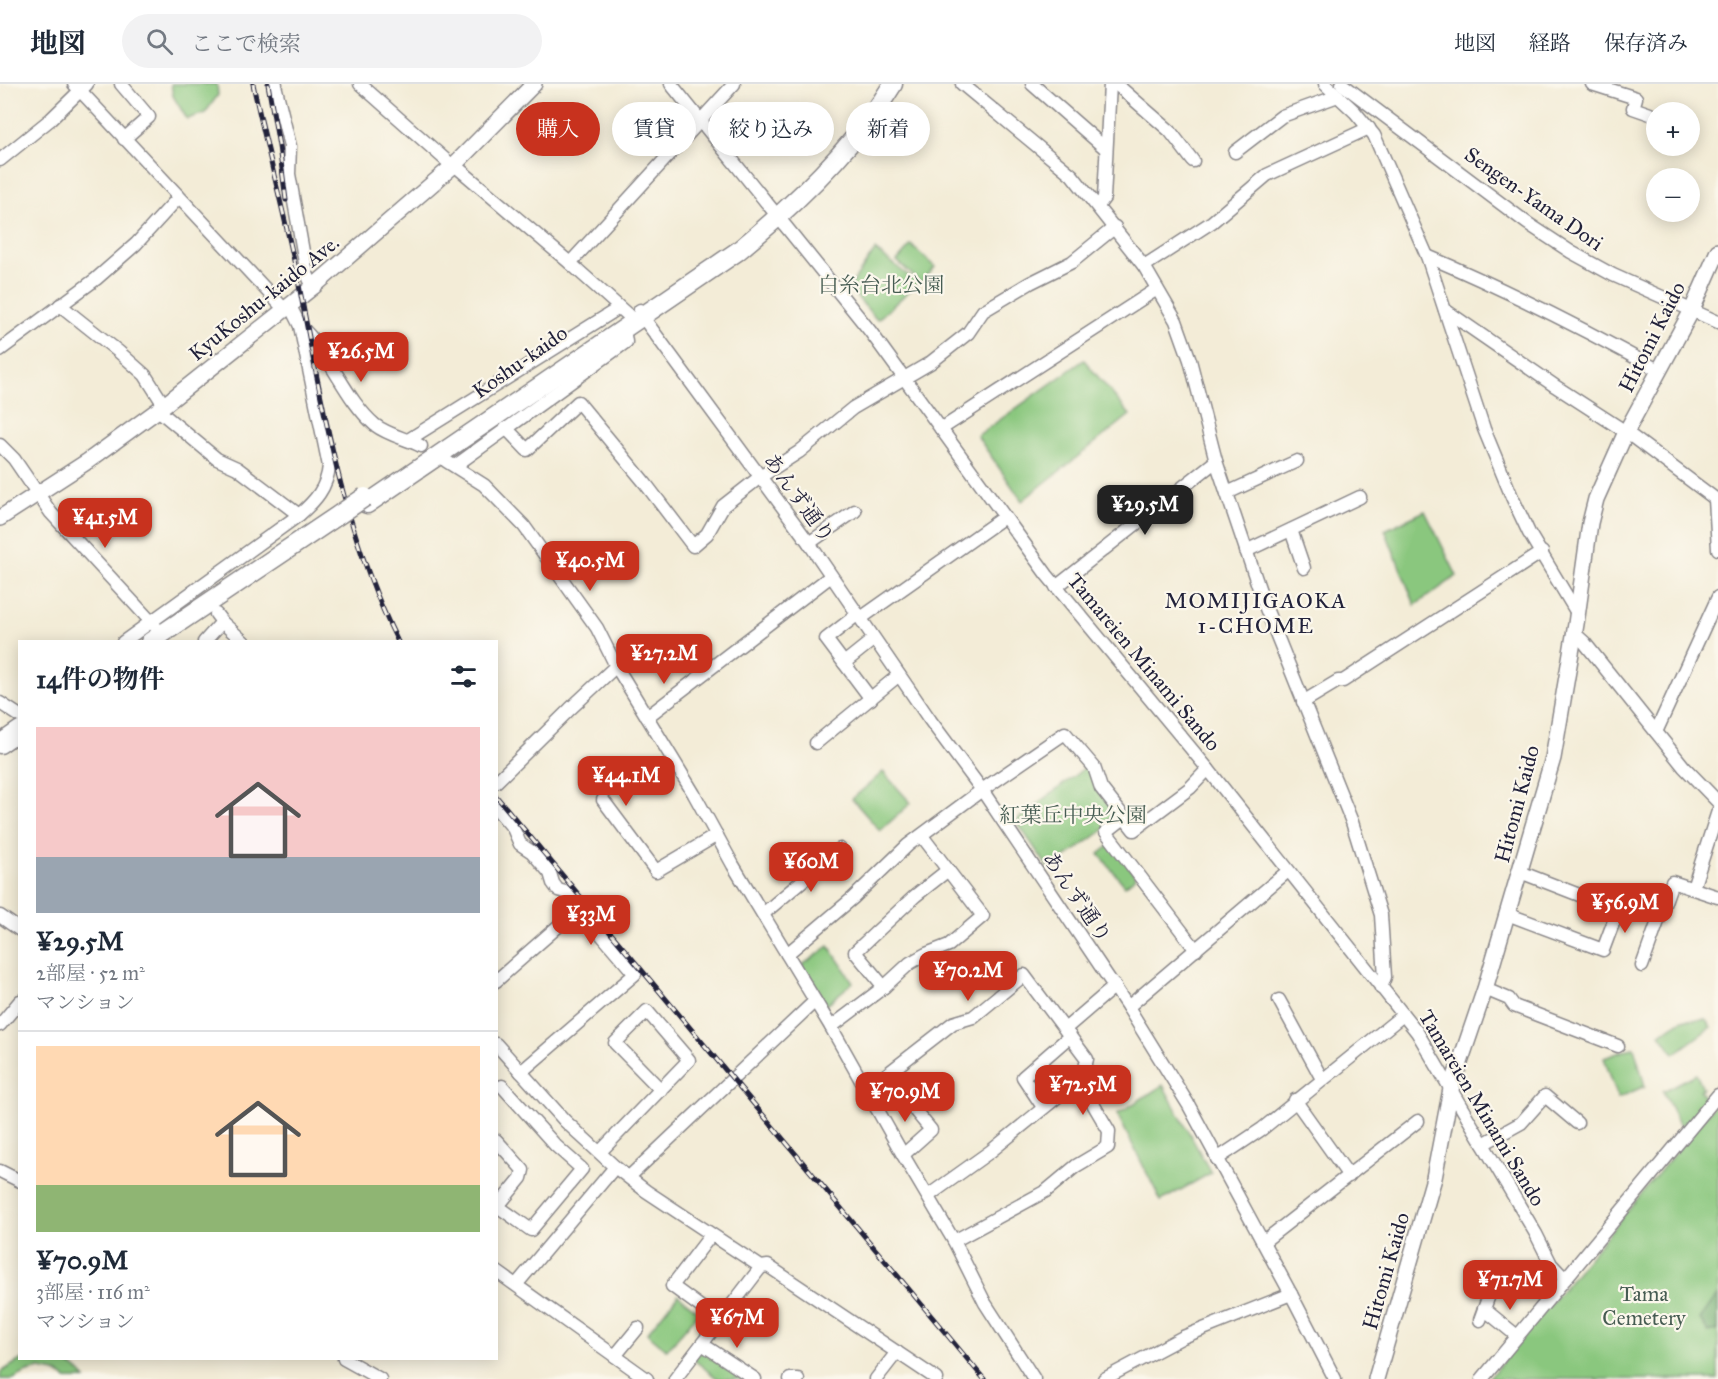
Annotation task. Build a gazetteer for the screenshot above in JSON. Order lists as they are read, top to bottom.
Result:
{
  "streets": {
    "highway": ["Koshu-kaido"],
    "main road": ["KyuKoshu-kaido Ave.", "Hitomi Kaido"],
    "street": ["Sengen-Yama Dori", "あんず通り", "Tamareien Minami Sando"]
  },
  "crossings": [
    ["Sengen-Yama Dori", "Hitomi Kaido"],
    ["KyuKoshu-kaido Ave.", "あんず通り"],
    ["Hitomi Kaido", "Tamareien Minami Sando"],
    ["Koshu-kaido", "あんず通り"],
    ["Koshu-kaido", "Tamareien Minami Sando"]
  ],
  "districts": ["MOMIJIGAOKA 1-CHOME"],
  "parks": ["白糸台北公園", "紅葉丘中央公園", "Tama Cemetery"],
  "page": {
    "header": "地図",
    "search": "ここで検索",
    "nav": ["地図", "経路", "保存済み"],
    "map_buttons": ["+", "−"],
    "chip": [
      "購入",
      "賃貸",
      "絞り込み",
      "新着"
    ],
    "price": [
      "¥26.5M",
      "¥29.5M",
      "¥41.5M",
      "¥40.5M",
      "¥27.2M",
      "¥44.1M",
      "¥60M",
      "¥56.9M",
      "¥33M",
      "¥70.2M",
      "¥72.5M",
      "¥70.9M",
      "¥71.7M",
      "¥67M"
    ],
    "heading": "14件の物件",
    "list": [
      {
        "name": "¥29.5M",
        "note": "2部屋 · 52 m² · マンション"
      },
      {
        "name": "¥70.9M",
        "note": "3部屋 · 116 m² · マンション"
      }
    ]
  }
}
